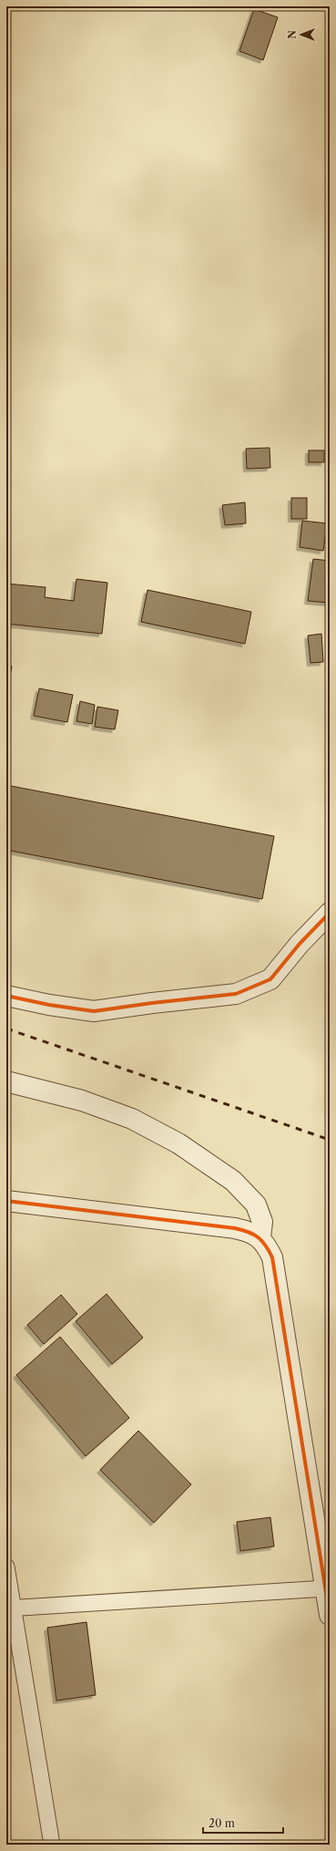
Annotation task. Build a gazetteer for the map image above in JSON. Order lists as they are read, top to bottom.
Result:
{
  "scale_bar": "20 m",
  "north": "left"
}
